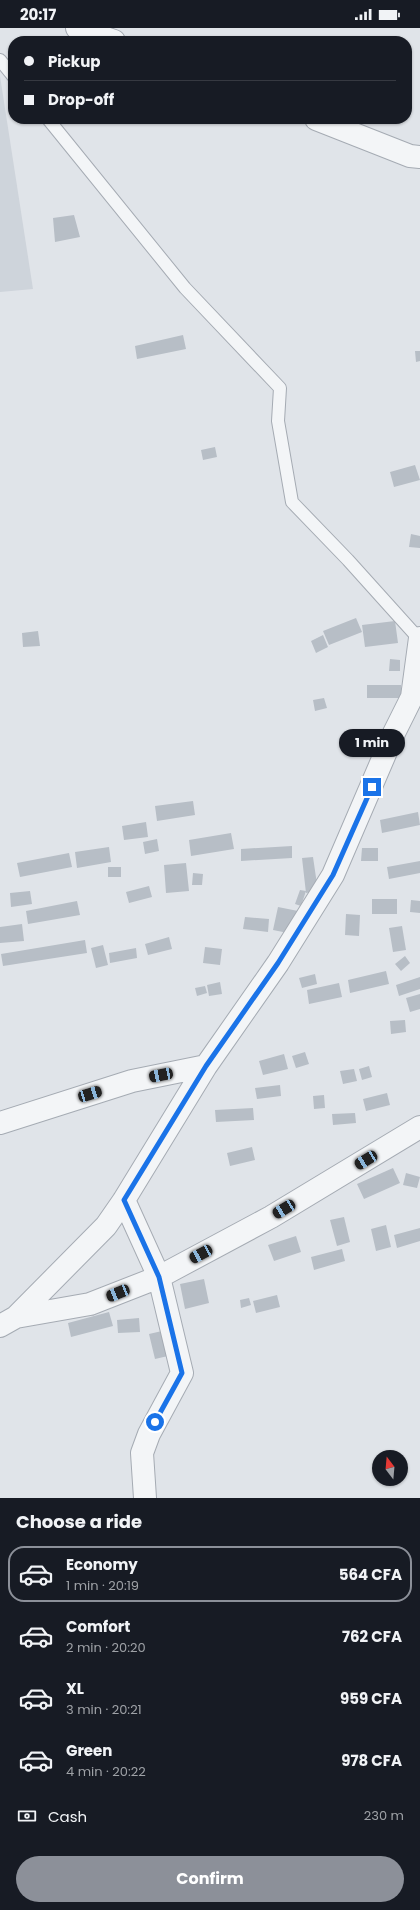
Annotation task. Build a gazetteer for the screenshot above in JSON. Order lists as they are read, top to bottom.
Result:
{
  "north": "top",
  "page": {
    "status": "20:17",
    "banner": ["Pickup", "Drop-off"],
    "bubble": "1 min",
    "heading": "Choose a ride",
    "list": [
      {
        "name": "Economy",
        "note": "1 min · 20:19",
        "value": "564 CFA"
      },
      {
        "name": "Comfort",
        "note": "2 min · 20:20",
        "value": "762 CFA"
      },
      {
        "name": "XL",
        "note": "3 min · 20:21",
        "value": "959 CFA"
      },
      {
        "name": "Green",
        "note": "4 min · 20:22",
        "value": "978 CFA"
      }
    ],
    "pay": ["Cash", "230 m"],
    "buttons": "Confirm"
  }
}
